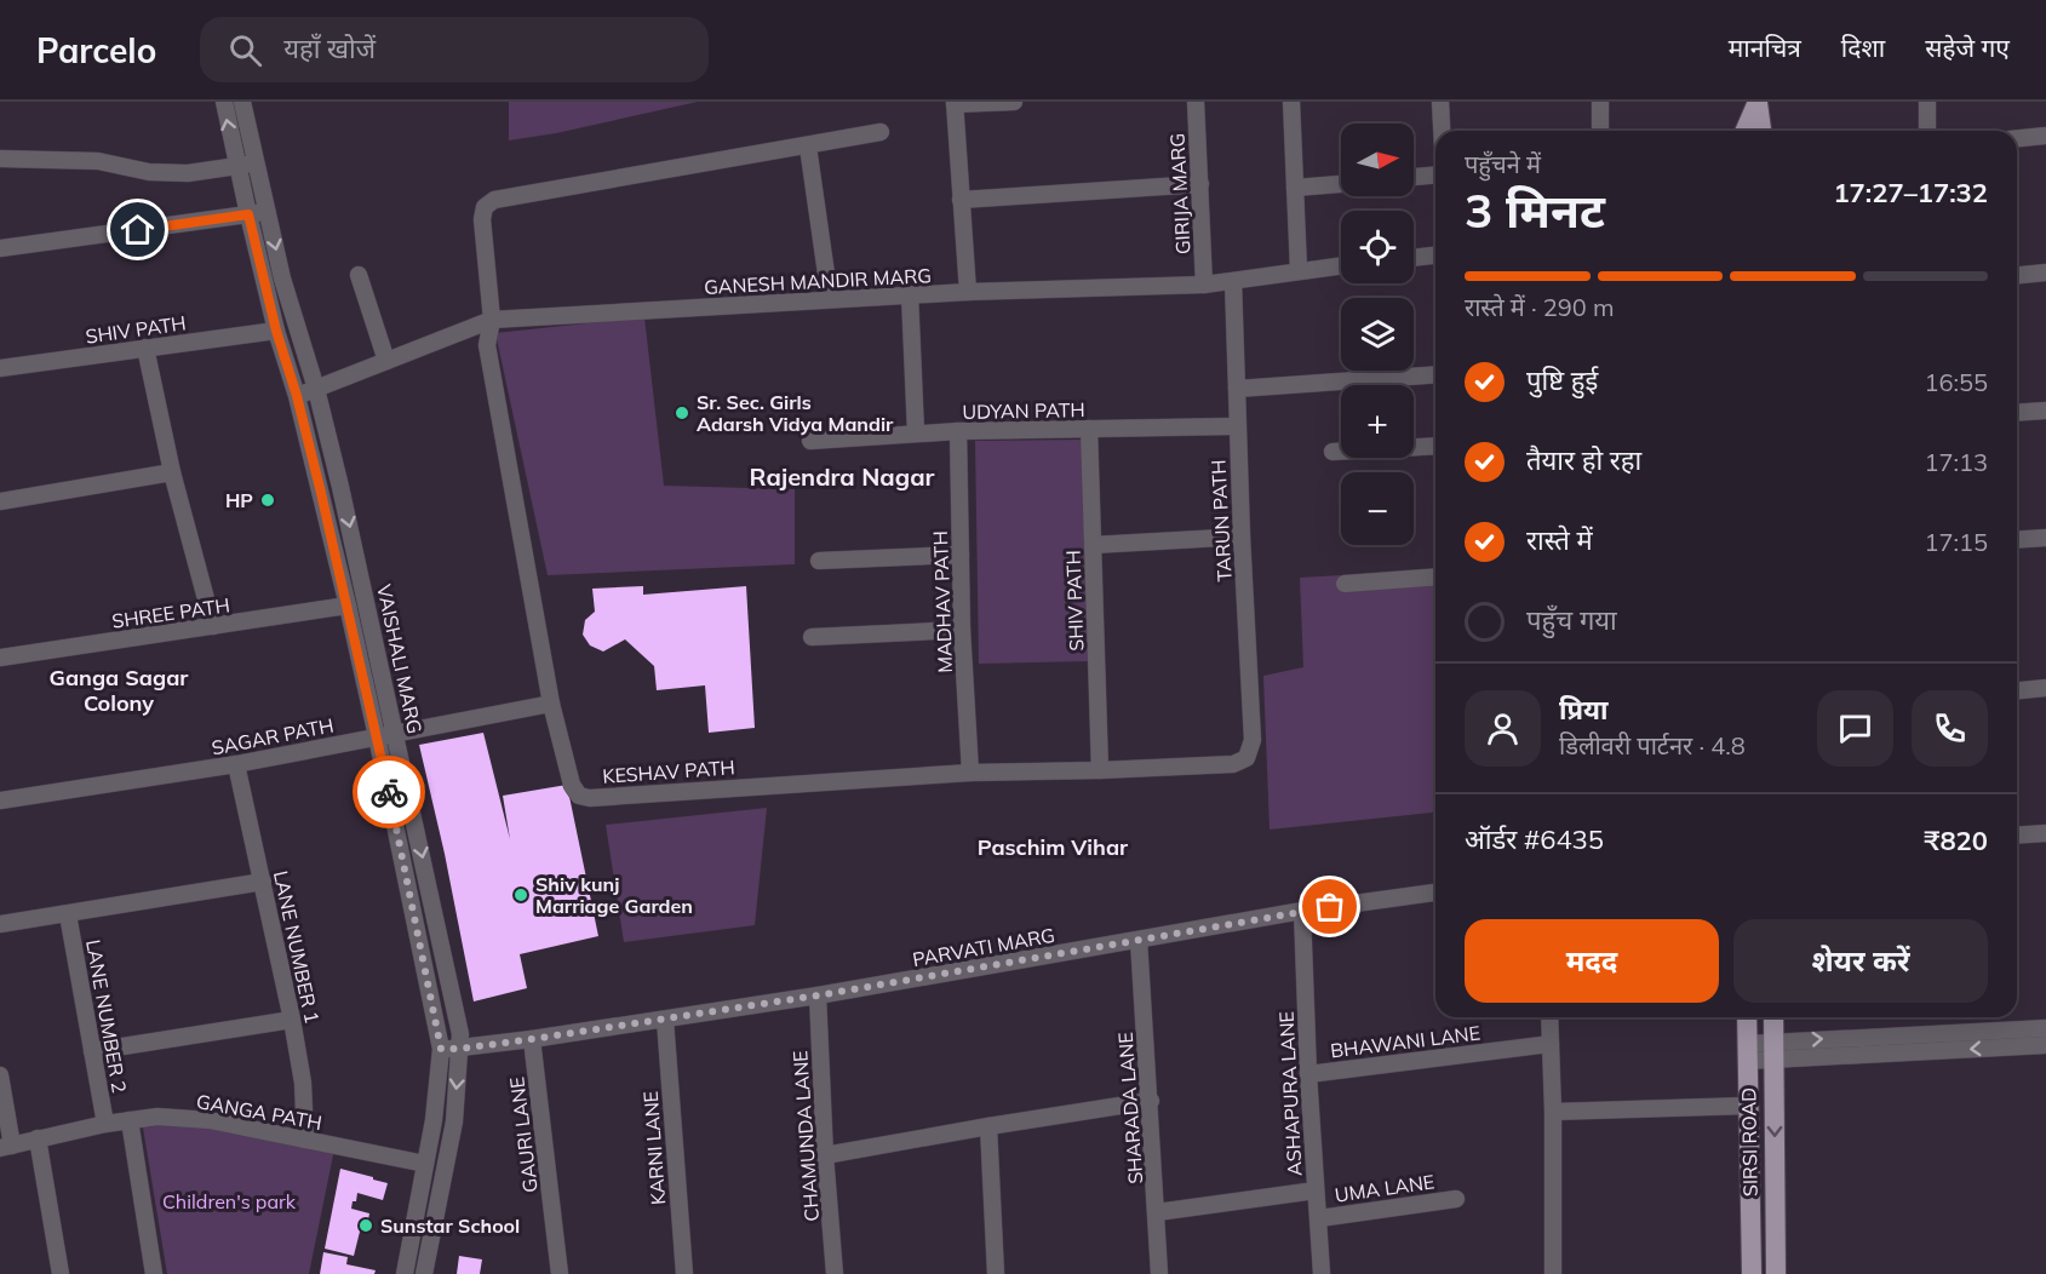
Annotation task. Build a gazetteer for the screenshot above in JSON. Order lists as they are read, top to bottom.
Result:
{
  "streets": {
    "main road": ["SIRSI ROAD"],
    "street": [
      "GIRIJA MARG",
      "GANESH MANDIR MARG",
      "SHIV PATH",
      "UDYAN PATH",
      "TARUN PATH",
      "MADHAV PATH",
      "SHREE PATH",
      "VAISHALI MARG",
      "SAGAR PATH",
      "KESHAV PATH",
      "LANE NUMBER 1",
      "PARVATI MARG",
      "LANE NUMBER 2",
      "BHAWANI LANE",
      "ASHAPURA LANE",
      "SHARADA LANE",
      "GANGA PATH",
      "GAURI LANE",
      "CHAMUNDA LANE",
      "KARNI LANE",
      "UMA LANE"
    ]
  },
  "crossings": [
    ["GIRIJA MARG", "GANESH MANDIR MARG"],
    ["GANESH MANDIR MARG", "TARUN PATH"],
    ["GANESH MANDIR MARG", "VAISHALI MARG"],
    ["GANESH MANDIR MARG", "KESHAV PATH"],
    ["SHIV PATH", "UDYAN PATH"],
    ["SHIV PATH", "VAISHALI MARG"],
    ["SHIV PATH", "KESHAV PATH"],
    ["UDYAN PATH", "TARUN PATH"],
    ["UDYAN PATH", "MADHAV PATH"],
    ["TARUN PATH", "KESHAV PATH"],
    ["MADHAV PATH", "KESHAV PATH"],
    ["SHREE PATH", "VAISHALI MARG"],
    ["VAISHALI MARG", "SAGAR PATH"],
    ["VAISHALI MARG", "GANGA PATH"],
    ["SAGAR PATH", "KESHAV PATH"],
    ["SAGAR PATH", "LANE NUMBER 1"],
    ["LANE NUMBER 1", "GANGA PATH"],
    ["PARVATI MARG", "ASHAPURA LANE"],
    ["PARVATI MARG", "SHARADA LANE"],
    ["PARVATI MARG", "GAURI LANE"],
    ["PARVATI MARG", "CHAMUNDA LANE"],
    ["PARVATI MARG", "KARNI LANE"],
    ["LANE NUMBER 2", "GANGA PATH"],
    ["BHAWANI LANE", "ASHAPURA LANE"],
    ["ASHAPURA LANE", "UMA LANE"]
  ],
  "districts": ["Rajendra Nagar", "Ganga Sagar Colony", "Paschim Vihar"],
  "parks": ["Children's park"],
  "places": [
    "Sr. Sec. Girls Adarsh Vidya Mandir",
    "HP",
    "Shiv kunj Marriage Garden",
    "Sunstar School"
  ],
  "north": "right",
  "page": {
    "header": "Parcelo",
    "search": "यहाँ खोजें",
    "nav": ["मानचित्र", "दिशा", "सहेजे गए"],
    "map_buttons": ["+", "−"],
    "heading": ["3 मिनट", "पहुँचने में", "17:27–17:32"],
    "panel": [
      "प्रिया",
      "डिलीवरी पार्टनर · 4.8",
      "ऑर्डर #6435",
      "₹820"
    ],
    "bar": "रास्ते में · 290 m",
    "list": [
      ["पुष्टि हुई", "16:55"],
      ["तैयार हो रहा", "17:13"],
      ["रास्ते में", "17:15"],
      "पहुँच गया"
    ],
    "buttons": ["मदद", "शेयर करें"]
  }
}
